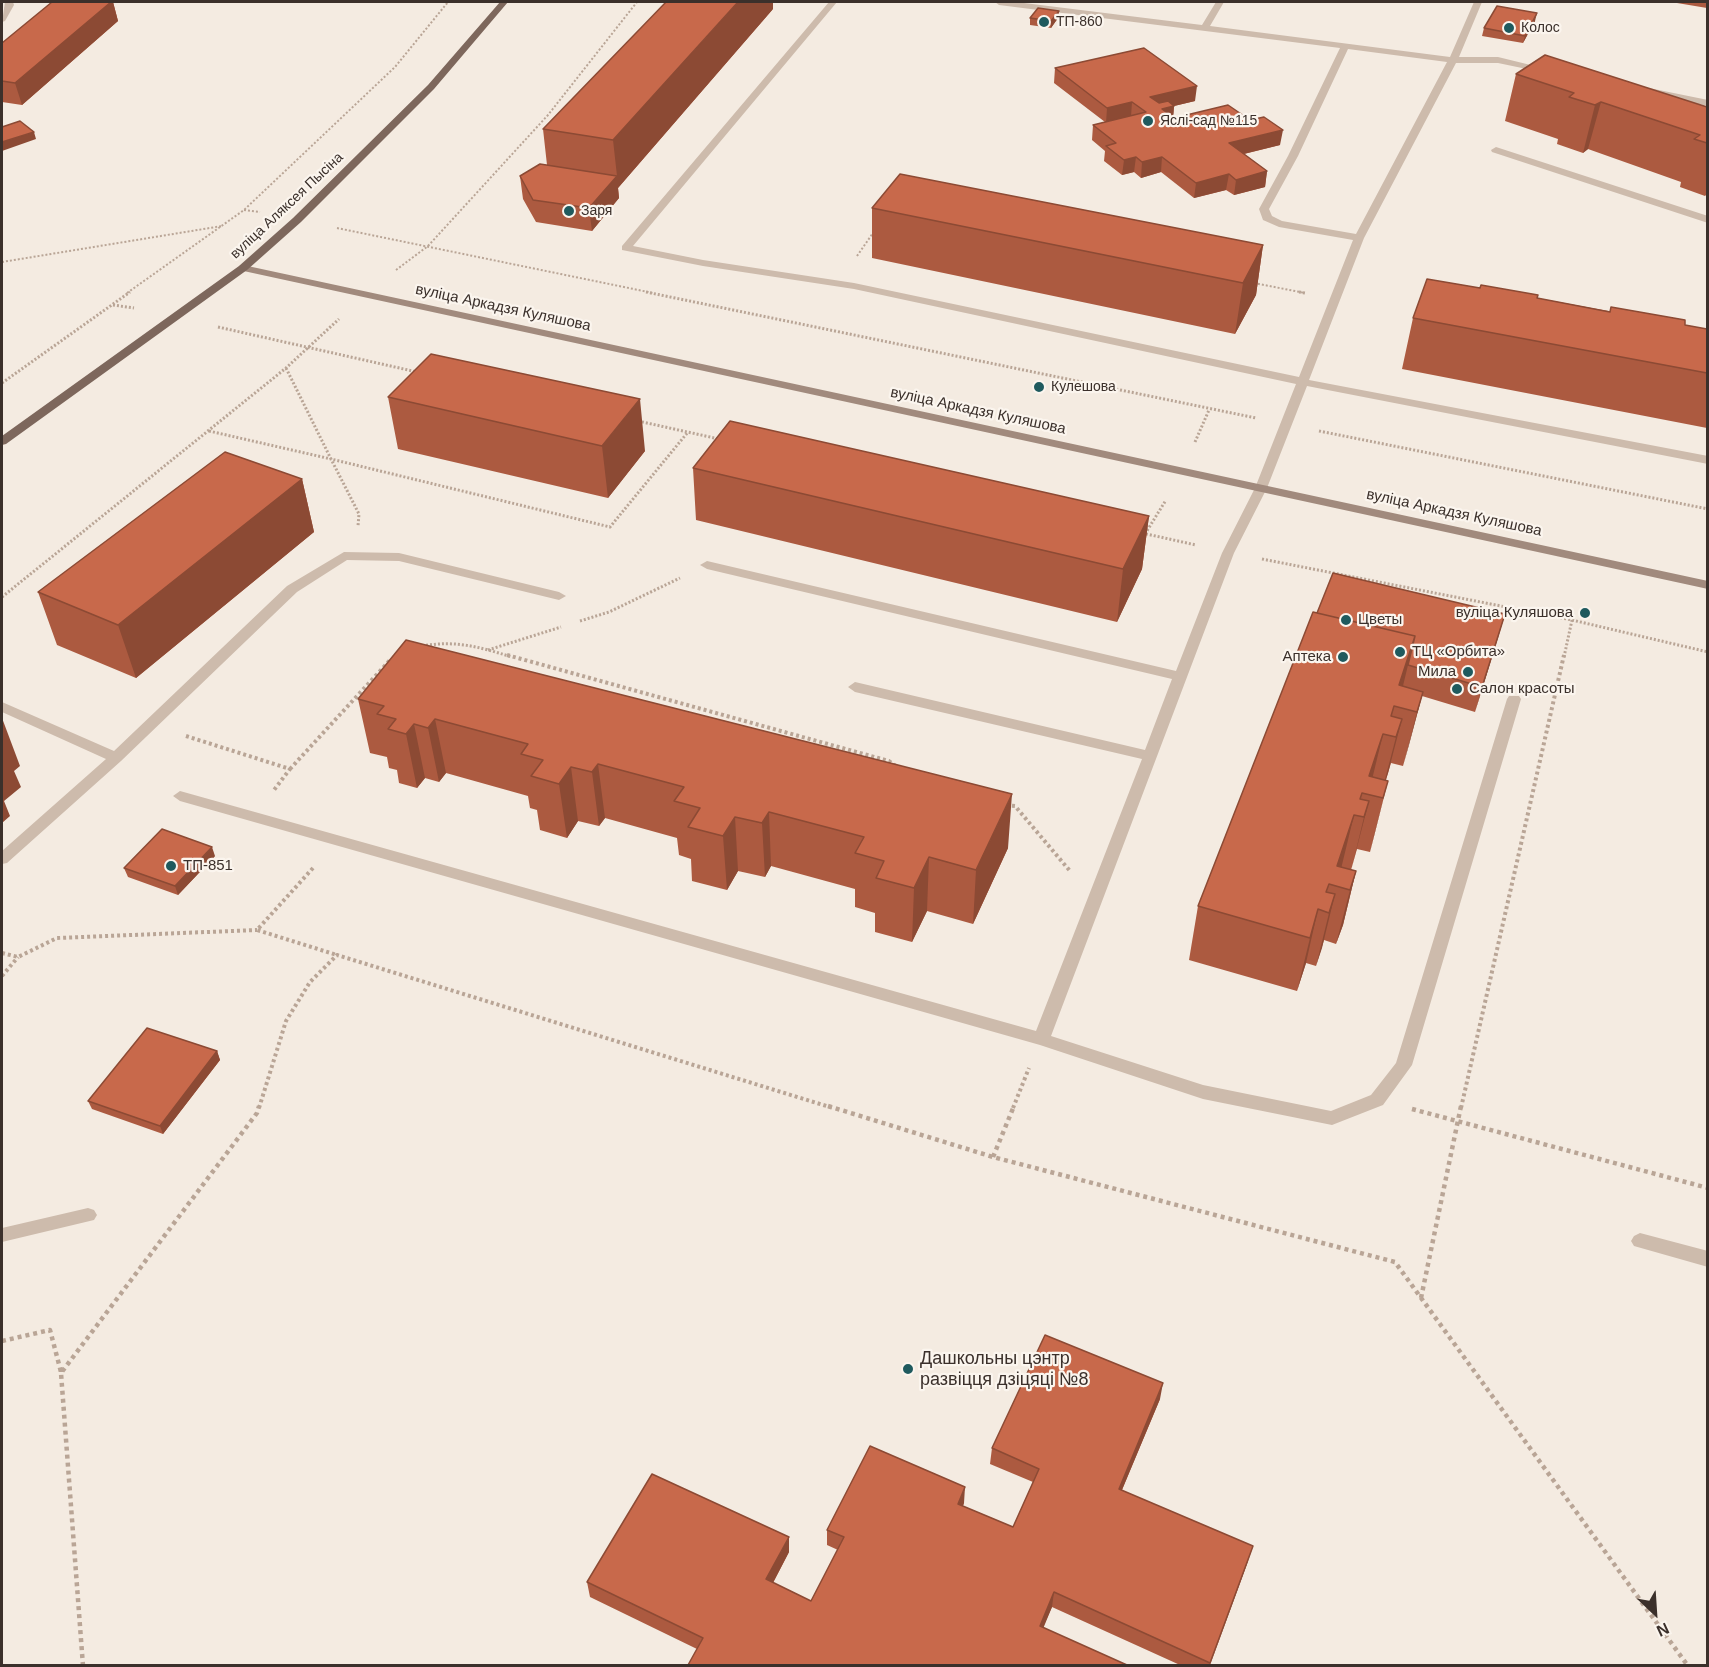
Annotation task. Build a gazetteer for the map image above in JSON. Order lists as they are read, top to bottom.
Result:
{
  "streets": {
    "main road": ["вуліца Аляксея Пысіна", "вуліца Аркадзя Куляшова"]
  },
  "crossings": [
    ["вуліца Аляксея Пысіна", "вуліца Аркадзя Куляшова"]
  ],
  "places": [
    "ТП-860",
    "Колос",
    "Яслі-сад №115",
    "Заря",
    "Кулешова",
    "вуліца Куляшова",
    "Цветы",
    "ТЦ «Орбита»",
    "Аптека",
    "Мила",
    "Салон красоты",
    "ТП-851",
    "Дашкольны цэнтр развіцця дзіцяці №8"
  ],
  "north": "bottom right"
}
